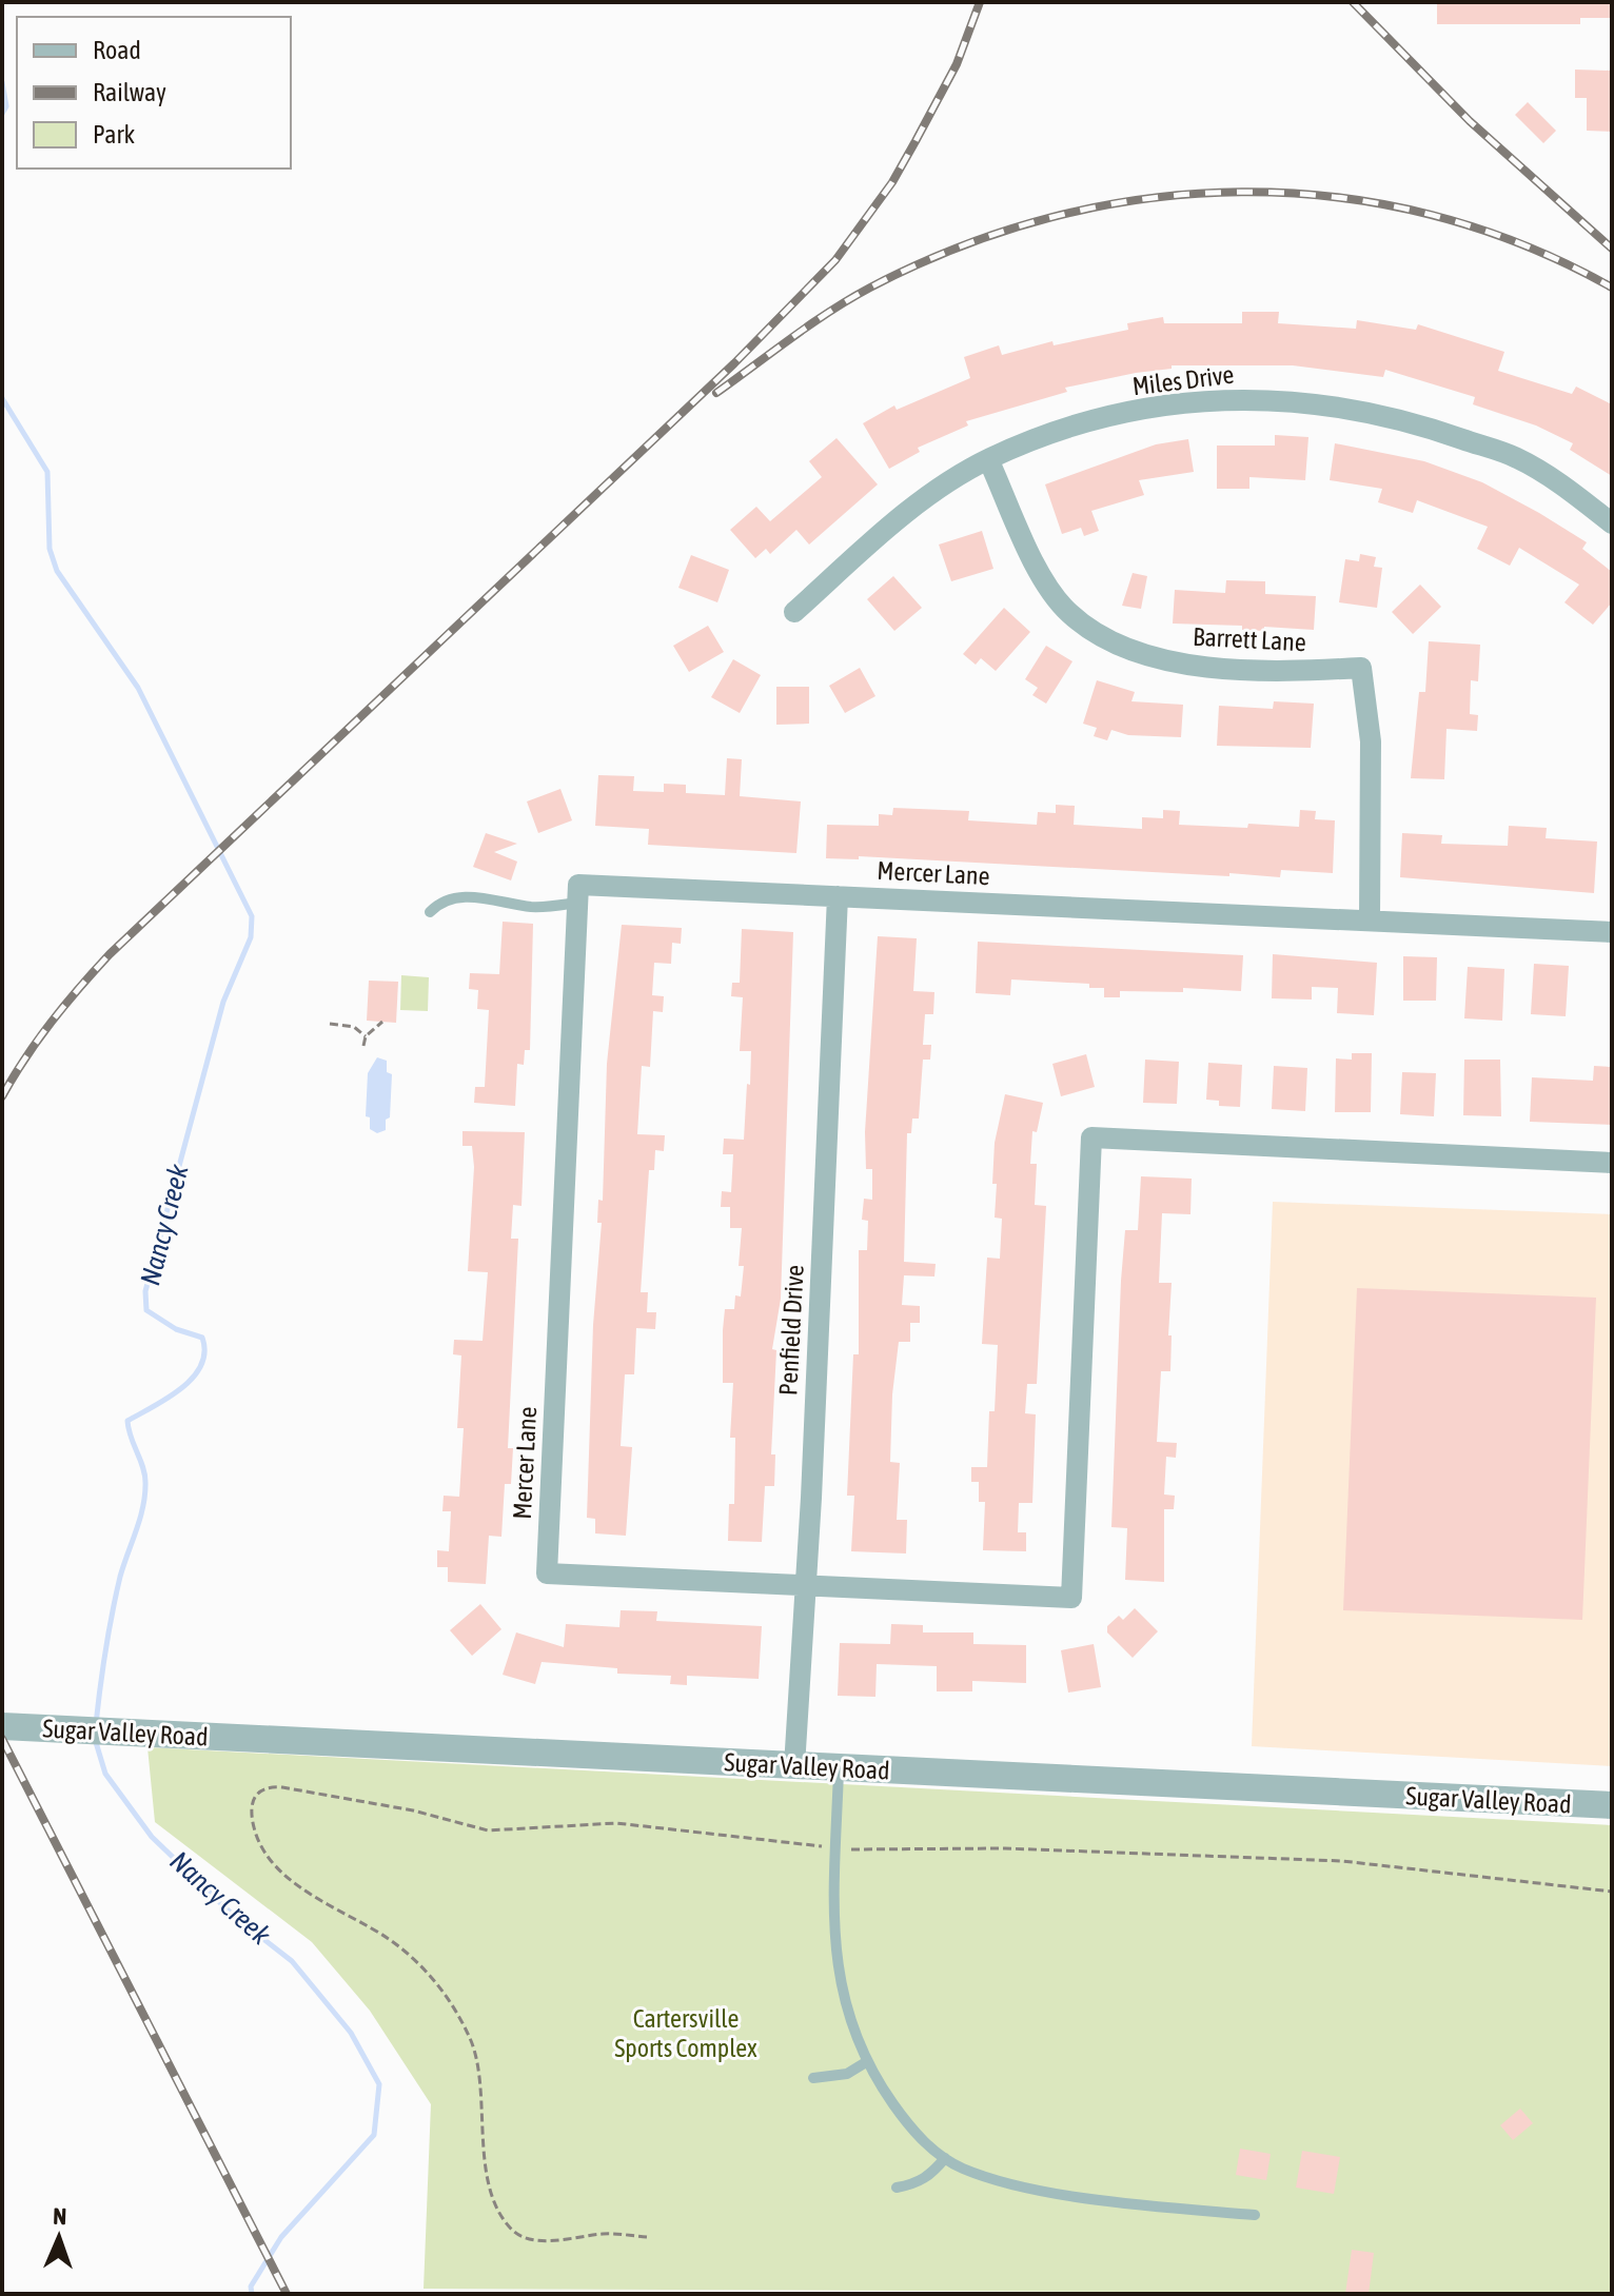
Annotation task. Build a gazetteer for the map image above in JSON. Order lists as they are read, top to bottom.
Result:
{
  "streets": {
    "street": [
      "Miles Drive",
      "Barrett Lane",
      "Mercer Lane",
      "Penfield Drive",
      "Sugar Valley Road"
    ]
  },
  "crossings": [
    ["Miles Drive", "Barrett Lane"],
    ["Barrett Lane", "Mercer Lane"],
    ["Mercer Lane", "Penfield Drive"],
    ["Penfield Drive", "Sugar Valley Road"]
  ],
  "water": ["Nancy Creek"],
  "parks": ["Cartersville Sports Complex"],
  "legend": ["Road", "Railway", "Park"],
  "north": "top"
}
